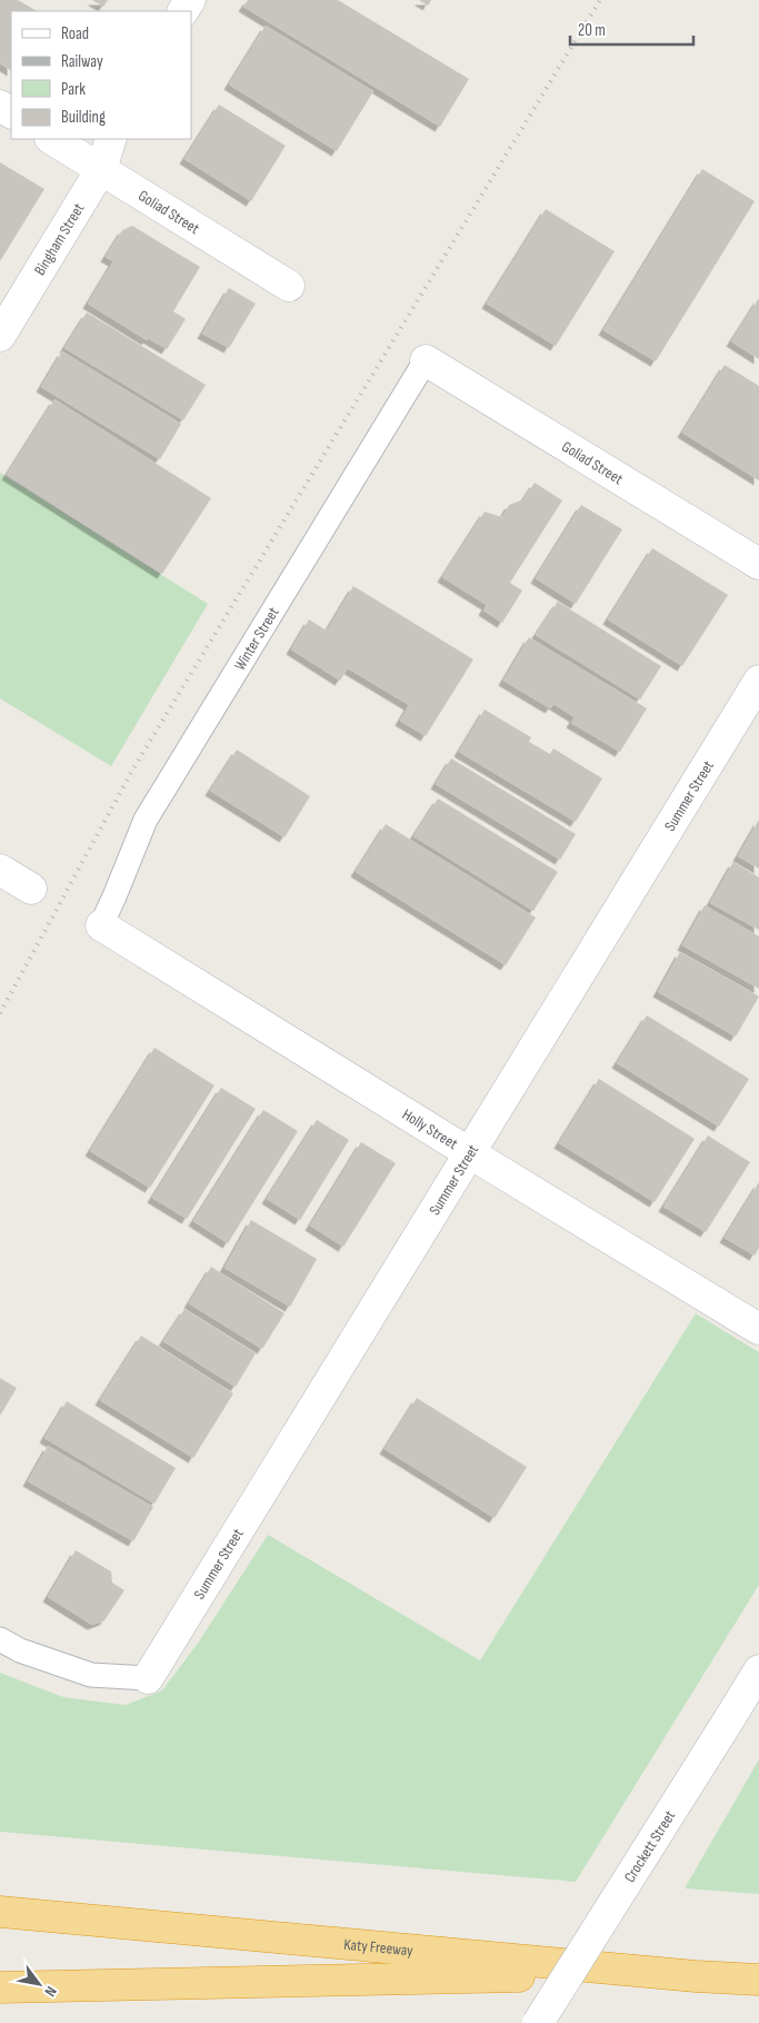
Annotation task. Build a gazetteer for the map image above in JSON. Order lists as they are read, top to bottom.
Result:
{
  "streets": {
    "highway": ["Katy Freeway"],
    "street": [
      "Goliad Street",
      "Bingham Street",
      "Summer Street",
      "Holly Street",
      "Crockett Street"
    ],
    "lane": ["Winter Street"]
  },
  "crossings": [
    ["Goliad Street", "Bingham Street"],
    ["Goliad Street", "Winter Street"],
    ["Winter Street", "Holly Street"],
    ["Summer Street", "Holly Street"]
  ],
  "legend": [
    "Road",
    "Railway",
    "Park",
    "Building"
  ],
  "scale_bar": "20 m",
  "north": "bottom right"
}
